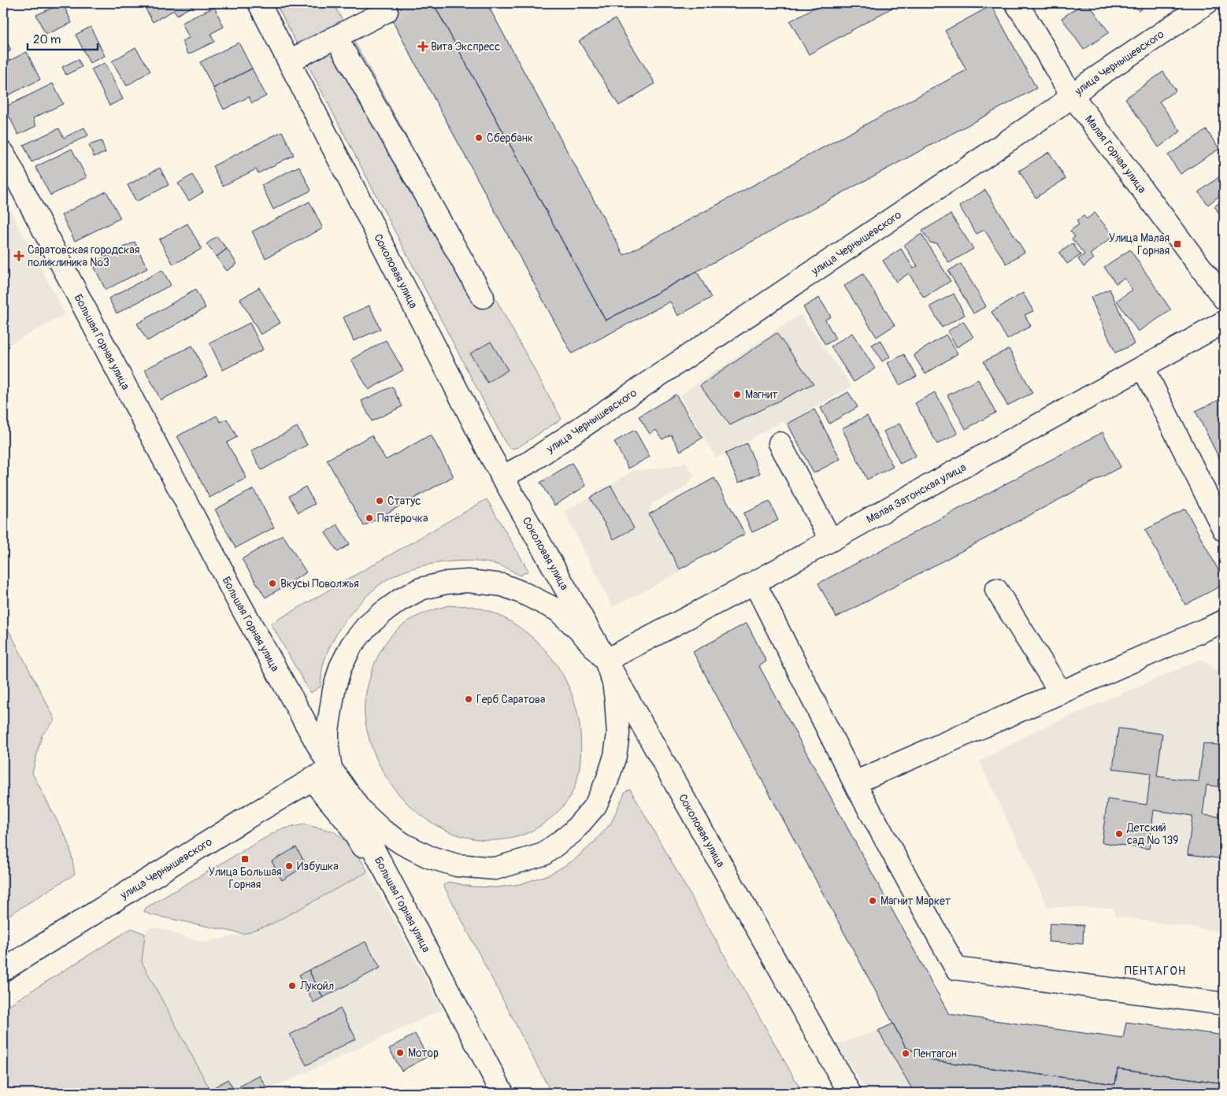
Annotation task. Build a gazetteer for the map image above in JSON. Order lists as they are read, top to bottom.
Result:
{
  "streets": {
    "main road": [
      "улица Чернышевского",
      "Малая Горная улица",
      "Соколовая улица",
      "Большая Горная улица",
      "Малая Затонская улица"
    ]
  },
  "crossings": [
    ["улица Чернышевского", "Малая Горная улица"],
    ["улица Чернышевского", "Соколовая улица"],
    ["улица Чернышевского", "Большая Горная улица"],
    ["Соколовая улица", "Малая Затонская улица"]
  ],
  "districts": ["ПЕНТАГОН"],
  "places": {
    "health": ["Вита Экспресс", "Саратовская городская поликлиника №3"],
    "other": [
      "Сбербанк",
      "Магнит",
      "Статус",
      "Пятёрочка",
      "Вкусы Поволжья",
      "Герб Саратова",
      "Детский сад № 139",
      "Избушка",
      "Магнит Маркет",
      "Лукойл",
      "Мотор",
      "Пентагон"
    ],
    "transit": ["Улица Малая Горная", "Улица Большая Горная"]
  },
  "scale_bar": "20 m"
}
